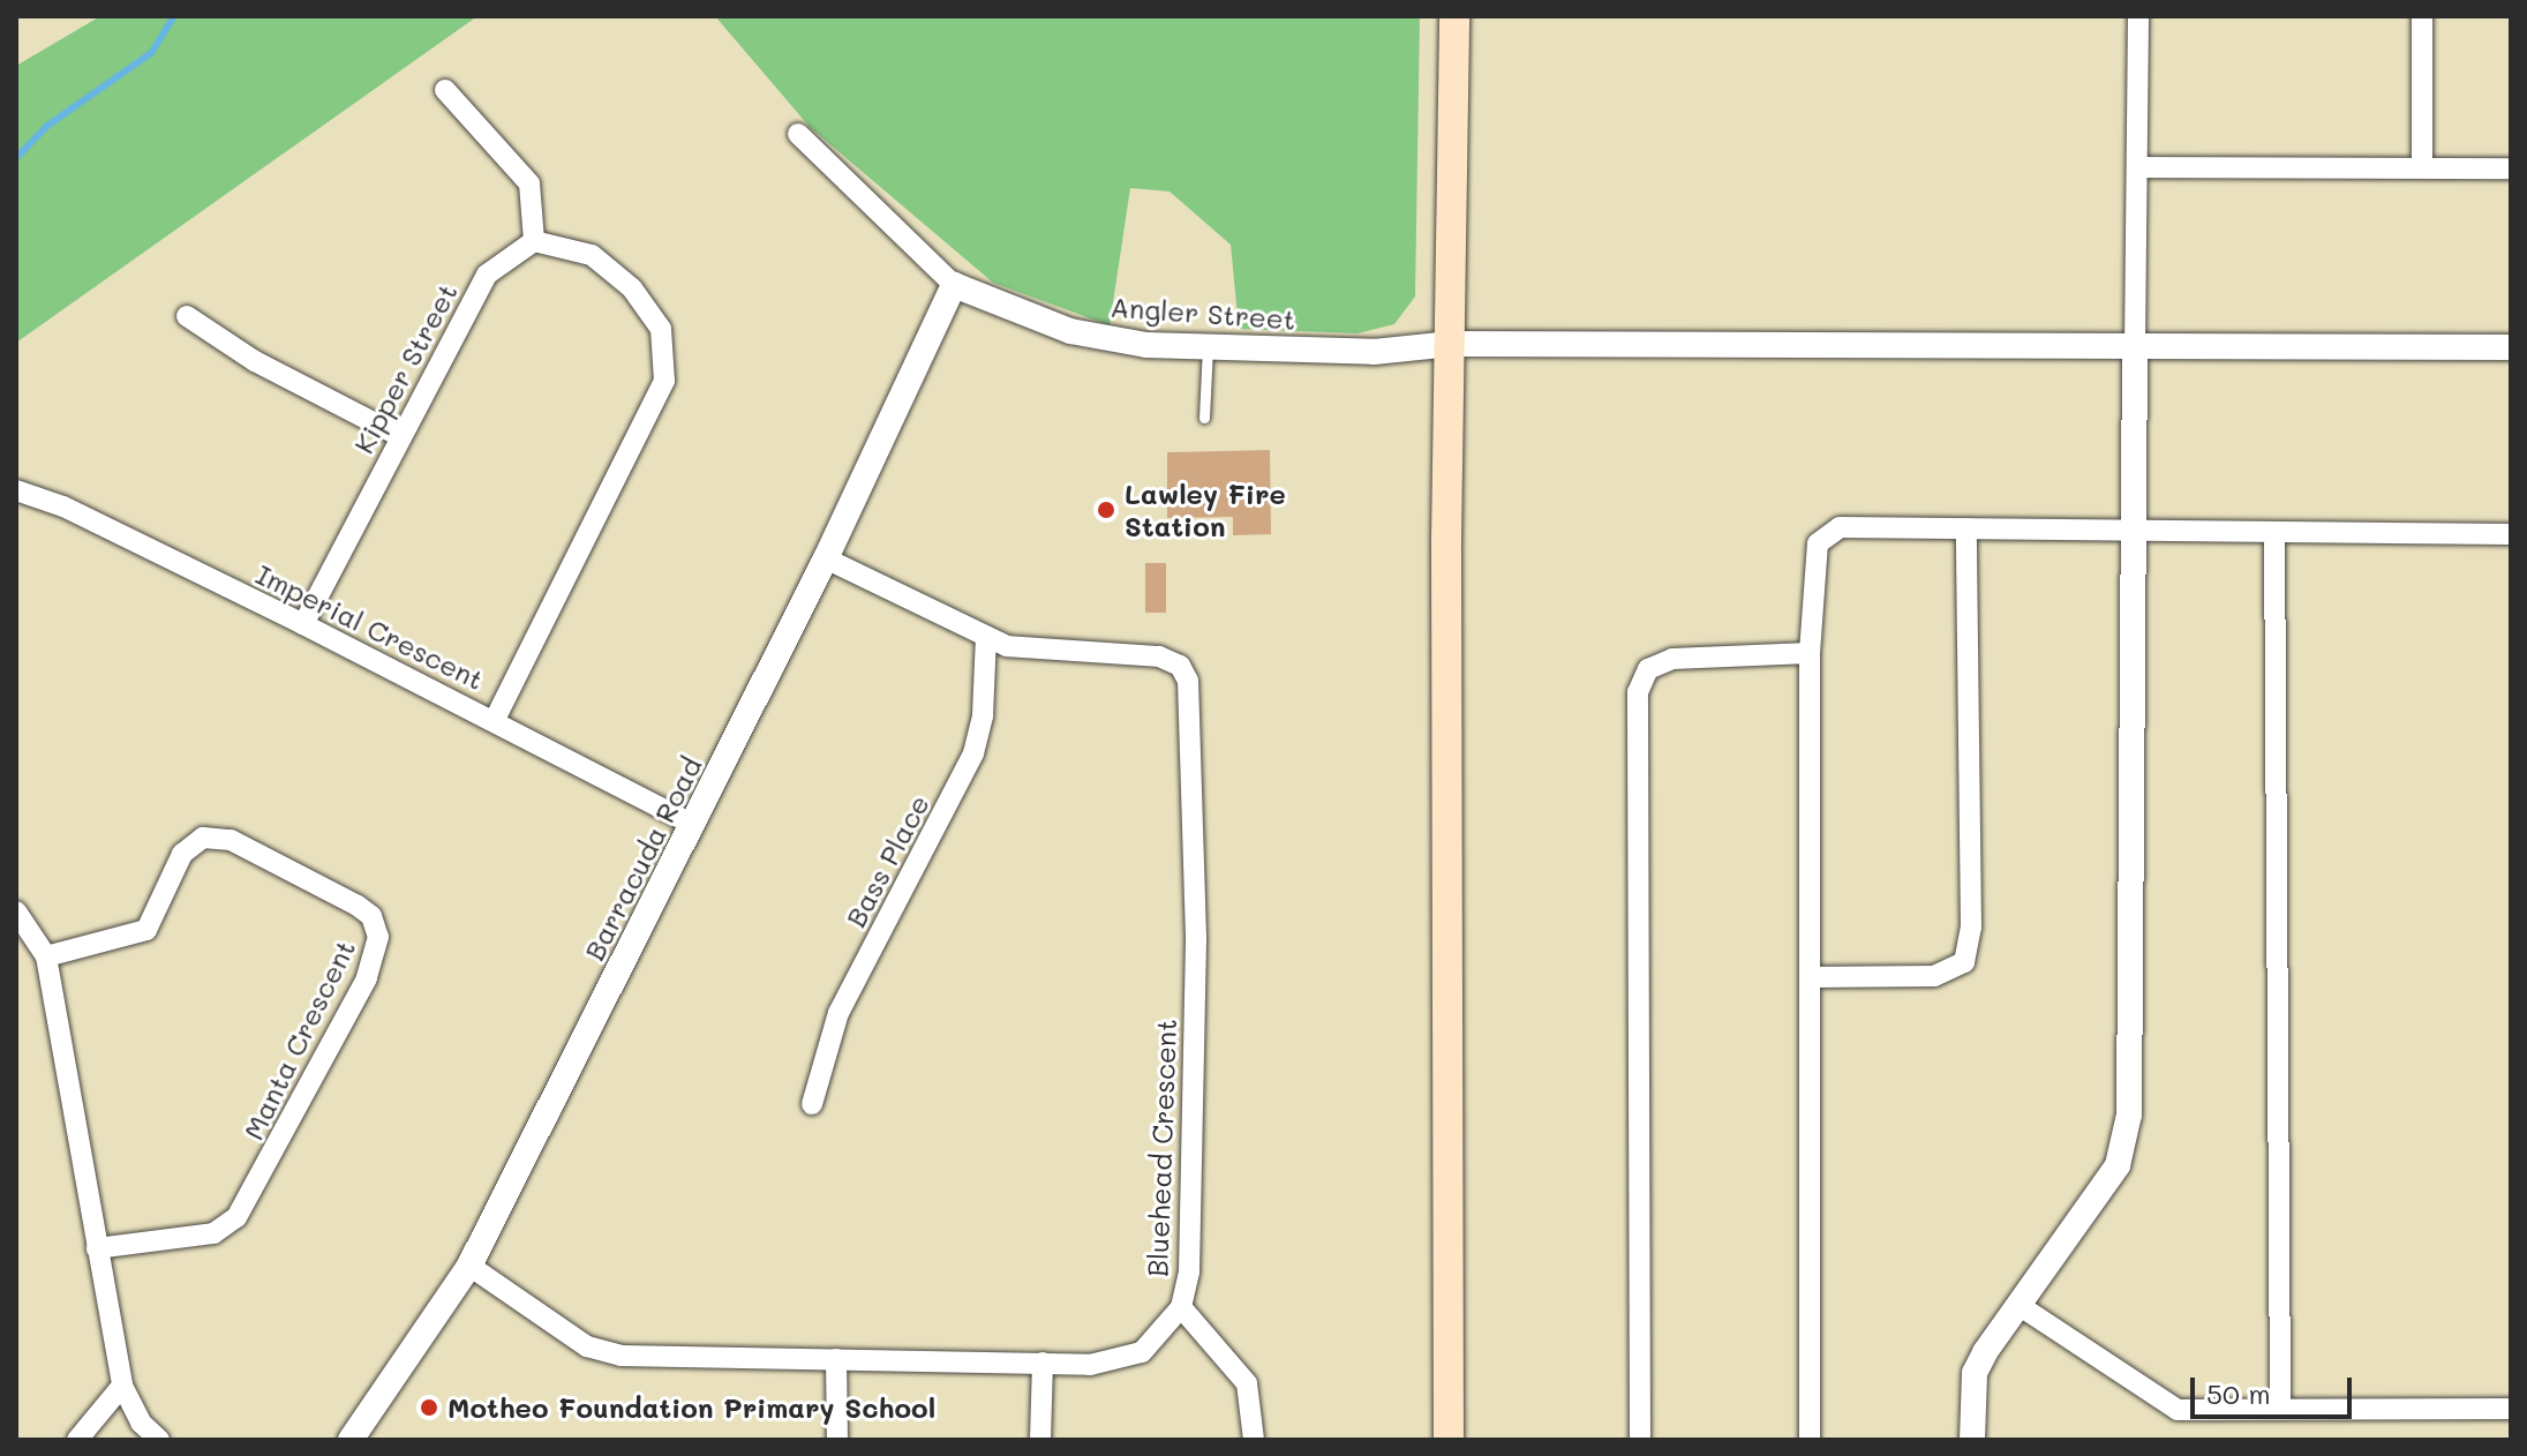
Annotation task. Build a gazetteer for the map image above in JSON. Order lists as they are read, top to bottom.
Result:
{
  "streets": {
    "street": [
      "Angler Street",
      "Kipper Street",
      "Imperial Crescent",
      "Barracuda Road",
      "Bass Place",
      "Manta Crescent",
      "Bluehead Crescent"
    ]
  },
  "crossings": [
    ["Angler Street", "Barracuda Road"],
    ["Kipper Street", "Imperial Crescent"],
    ["Imperial Crescent", "Barracuda Road"],
    ["Barracuda Road", "Bluehead Crescent"],
    ["Bass Place", "Bluehead Crescent"]
  ],
  "places": ["Lawley Fire Station", "Motheo Foundation Primary School"],
  "scale_bar": "50 m"
}
